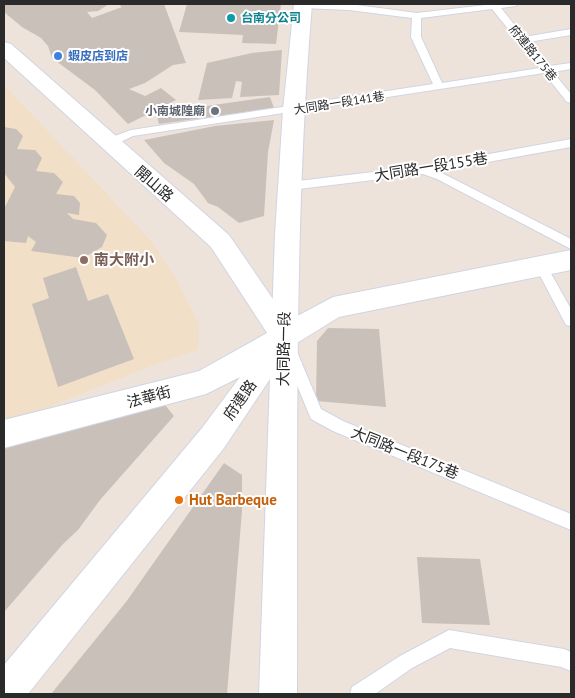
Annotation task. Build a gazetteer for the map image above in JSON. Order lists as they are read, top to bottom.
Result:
{
  "streets": {
    "street": [
      "開山路",
      "大同路一段",
      "法華街",
      "府連路"
    ],
    "lane": [
      "府連路175巷",
      "大同路一段141巷",
      "大同路一段155巷",
      "大同路一段175巷"
    ]
  },
  "crossings": [
    ["府連路175巷", "大同路一段141巷"],
    ["大同路一段141巷", "開山路"],
    ["大同路一段141巷", "大同路一段"],
    ["大同路一段155巷", "大同路一段"],
    ["開山路", "大同路一段"],
    ["開山路", "法華街"],
    ["開山路", "府連路"],
    ["開山路", "大同路一段175巷"],
    ["大同路一段", "法華街"],
    ["大同路一段", "府連路"],
    ["大同路一段", "大同路一段175巷"],
    ["法華街", "府連路"],
    ["法華街", "大同路一段175巷"],
    ["府連路", "大同路一段175巷"]
  ],
  "places": [
    "台南分公司",
    "蝦皮店到店",
    "小南城隍廟",
    "南大附小",
    "Hut Barbeque"
  ]
}
